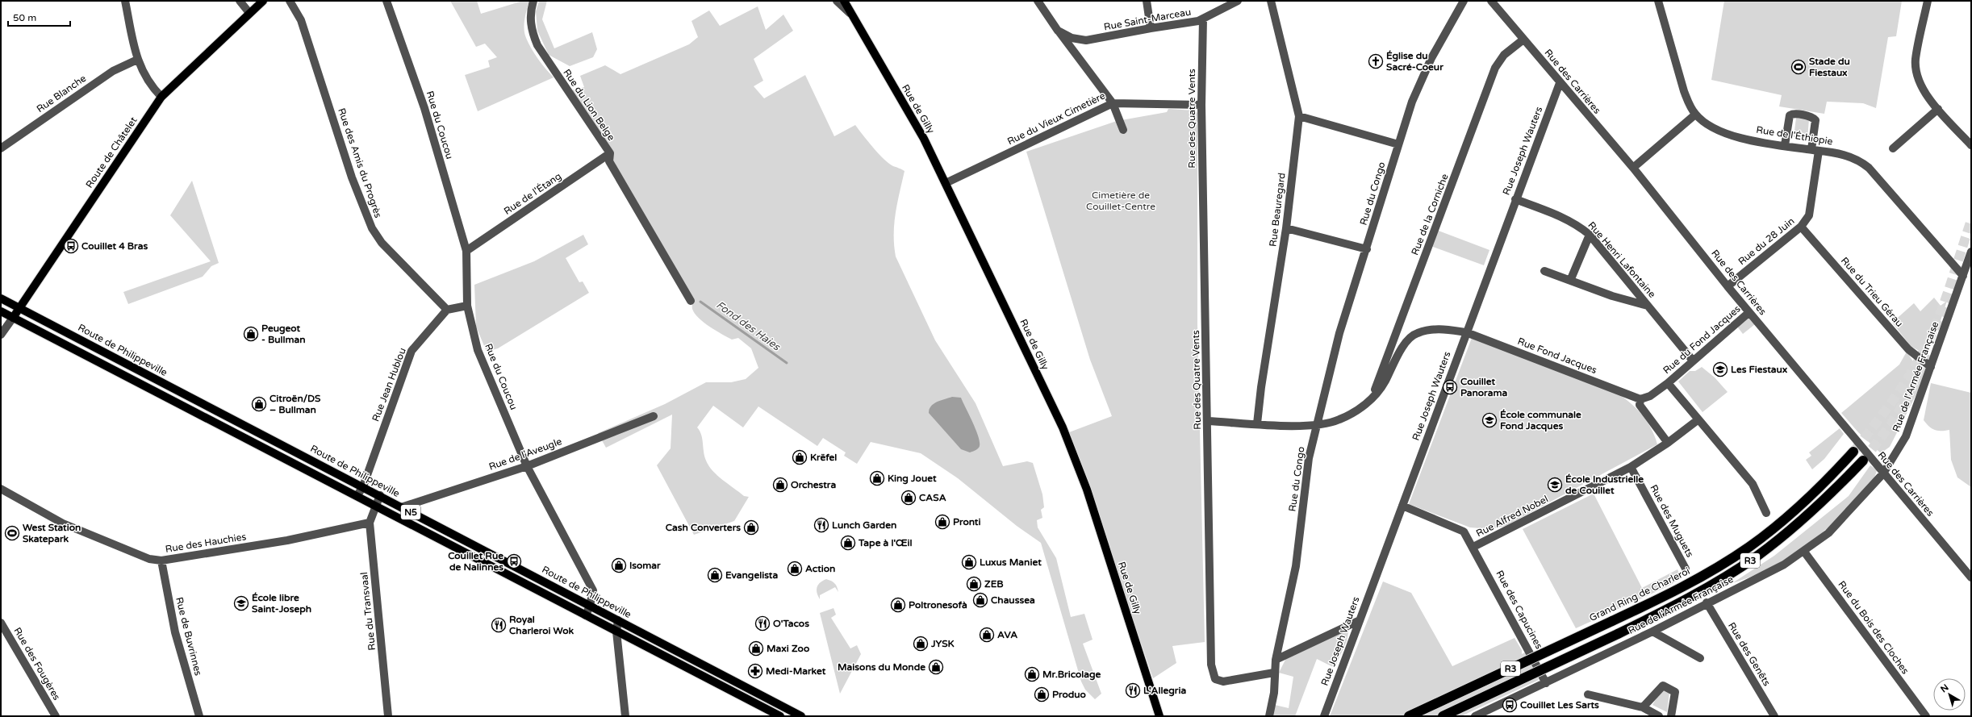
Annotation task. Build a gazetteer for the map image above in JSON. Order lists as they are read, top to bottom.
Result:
{
  "streets": {
    "highway": ["R3", "Grand Ring de Charleroi"],
    "main road": [
      "Rue de Gilly",
      "Route de Châtelet",
      "Route de Philippeville",
      "N5"
    ],
    "street": [
      "Rue Saint-Marceau",
      "Rue des Carrières",
      "Rue Blanche",
      "Rue du Lion Belge",
      "Rue du Vieux Cimetière",
      "Rue des Quatre Vents",
      "Rue du Coucou",
      "Rue de l'Éthiopie",
      "Rue Joseph Wauters",
      "Rue des Amis du Progrès",
      "Rue de l'Étang",
      "Rue du Congo",
      "Rue Beauregard",
      "Rue de la Corniche",
      "Rue du 28 Juin",
      "Rue Henri Lafontaine",
      "Rue du Trieu Gérau",
      "Rue du Fond Jacques",
      "Rue Fond Jacques",
      "Rue de l'Armée Française",
      "Rue Jean Hublou",
      "Rue de l'Aveugle",
      "Rue Alfred Nobel",
      "Rue des Muguets",
      "Rue des Hauchies",
      "Rue des Capucines",
      "Rue du Transvaal",
      "Rue du Bois des Cloches",
      "Rue de Buvrinnes",
      "Rue des Genêts",
      "Rue des Fougères"
    ]
  },
  "crossings": [
    ["Rue Saint-Marceau", "Rue du Vieux Cimetière"],
    ["Rue Saint-Marceau", "Rue des Quatre Vents"],
    ["Rue des Carrières", "Rue Joseph Wauters"],
    ["Rue des Carrières", "Rue de la Corniche"],
    ["Rue des Carrières", "Rue du 28 Juin"],
    ["Rue des Carrières", "Rue du Fond Jacques"],
    ["Rue des Carrières", "Rue de l'Armée Française"],
    ["Rue du Lion Belge", "Rue de l'Étang"],
    ["Rue de Gilly", "Rue du Vieux Cimetière"],
    ["Rue du Vieux Cimetière", "Rue des Quatre Vents"],
    ["Rue des Quatre Vents", "Rue du Congo"],
    ["Rue du Coucou", "Rue de l'Étang"],
    ["Rue du Coucou", "Route de Philippeville"],
    ["Rue du Coucou", "Rue de l'Aveugle"],
    ["Rue de l'Éthiopie", "Rue du 28 Juin"],
    ["Rue de l'Éthiopie", "Rue de l'Armée Française"],
    ["Rue Joseph Wauters", "Rue Henri Lafontaine"],
    ["Rue Joseph Wauters", "Rue Fond Jacques"],
    ["Rue Joseph Wauters", "Rue Alfred Nobel"],
    ["Route de Châtelet", "Route de Philippeville"],
    ["Rue des Amis du Progrès", "Rue Jean Hublou"],
    ["Rue de la Corniche", "Rue Fond Jacques"],
    ["Rue du 28 Juin", "Rue du Trieu Gérau"],
    ["Rue Henri Lafontaine", "Rue du Fond Jacques"],
    ["Rue du Trieu Gérau", "Rue de l'Armée Française"],
    ["Rue du Fond Jacques", "Rue Fond Jacques"],
    ["Route de Philippeville", "Rue Jean Hublou"],
    ["Route de Philippeville", "Rue de l'Aveugle"],
    ["Route de Philippeville", "Rue du Transvaal"],
    ["Rue de l'Armée Française", "Rue des Capucines"],
    ["Rue de l'Armée Française", "Rue du Bois des Cloches"],
    ["Rue de l'Armée Française", "Rue des Genêts"],
    ["Rue Alfred Nobel", "Rue des Muguets"],
    ["Rue Alfred Nobel", "Rue des Capucines"],
    ["Rue des Hauchies", "Rue du Transvaal"],
    ["Rue des Hauchies", "Rue de Buvrinnes"]
  ],
  "water": ["Fond des Haies"],
  "parks": ["Cimetière de Couillet-Centre"],
  "places": {
    "church": ["Église du Sacré-Coeur"],
    "sports": ["Stade du Fiestaux", "West Station Skatepark"],
    "bus stop": [
      "Couillet 4 Bras",
      "Couillet Panorama",
      "Couillet Rue de Nalinnes",
      "Couillet Les Sarts"
    ],
    "shop": [
      "Peugeot - Bullman",
      "Citroën/DS – Bullman",
      "Krëfel",
      "King Jouet",
      "Orchestra",
      "CASA",
      "Pronti",
      "Cash Converters",
      "Tape à l'Œil",
      "Luxus Maniet",
      "Isomar",
      "Action",
      "Evangelista",
      "ZEB",
      "Chaussea",
      "Poltronesofà",
      "AVA",
      "JYSK",
      "Maxi Zoo",
      "Maisons du Monde",
      "Mr.Bricolage",
      "Produo"
    ],
    "school or university": [
      "Les Fiestaux",
      "École communale Fond Jacques",
      "École Industrielle de Couillet",
      "École libre Saint-Joseph"
    ],
    "restaurant": [
      "Lunch Garden",
      "O'Tacos",
      "Royal Charleroi Wok",
      "L'Allegria"
    ],
    "pharmacy": ["Medi-Market"]
  },
  "scale_bar": "50 m",
  "north": "top left"
}
